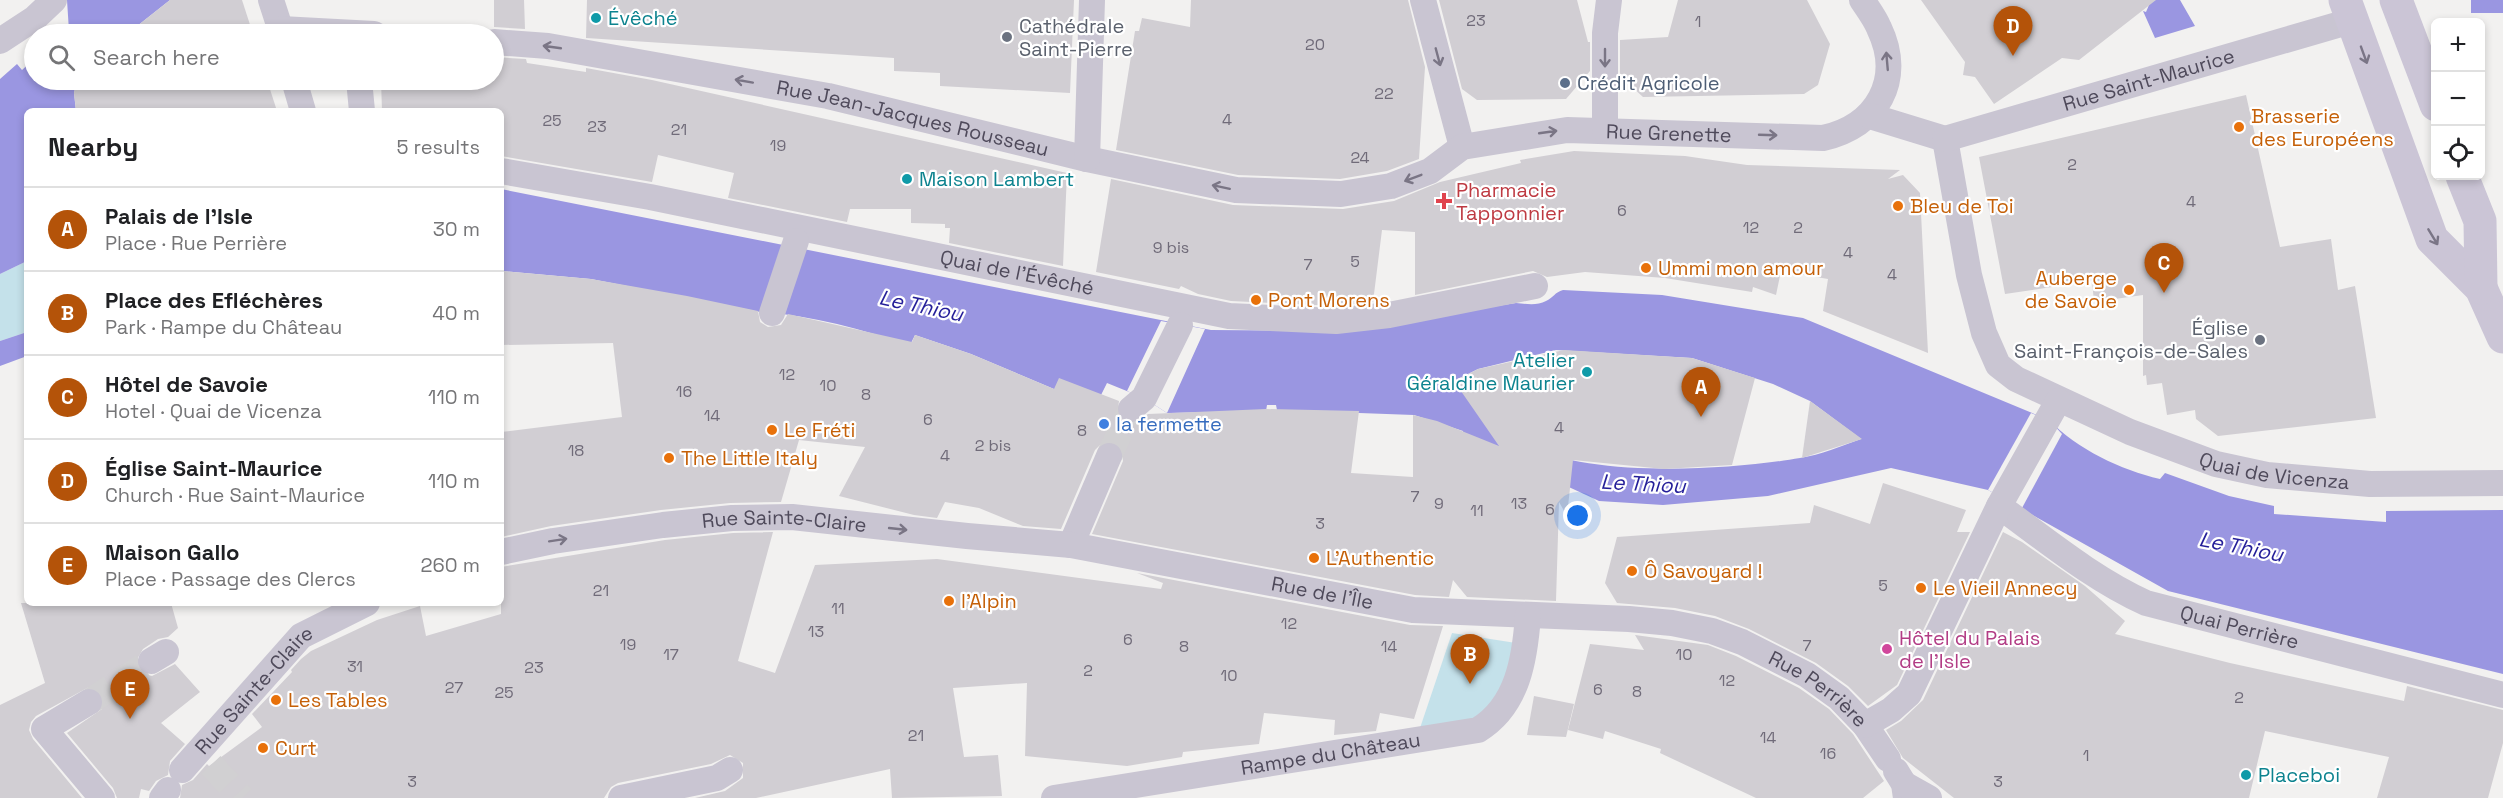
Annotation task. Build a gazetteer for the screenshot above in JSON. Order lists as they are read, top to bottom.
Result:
{
  "streets": {
    "street": [
      "Rue Saint-Maurice",
      "Rue Jean-Jacques Rousseau",
      "Rue Grenette",
      "Quai de l'Évêché",
      "Quai de Vicenza",
      "Rue Sainte-Claire",
      "Rue de l'Île",
      "Quai Perrière",
      "Rue Perrière",
      "Rampe du Château"
    ]
  },
  "crossings": [
    ["Rue Saint-Maurice", "Quai de Vicenza"],
    ["Rue Jean-Jacques Rousseau", "Rue Grenette"],
    ["Quai de Vicenza", "Rue Perrière"],
    ["Rue Sainte-Claire", "Rue de l'Île"],
    ["Rue de l'Île", "Rue Perrière"],
    ["Rue de l'Île", "Rampe du Château"],
    ["Quai Perrière", "Rue Perrière"]
  ],
  "one_way": ["Rue Jean-Jacques Rousseau", "Rue Grenette", "Rue Sainte-Claire"],
  "water": ["Le Thiou"],
  "places": {
    "other": [
      "Évêché",
      "Cathédrale Saint-Pierre",
      "Crédit Agricole",
      "Brasserie des Européens",
      "Maison Lambert",
      "Bleu de Toi",
      "Ummi mon amour",
      "Auberge de Savoie",
      "Pont Morens",
      "Église Saint-François-de-Sales",
      "Atelier Géraldine Maurier",
      "la fermette",
      "Le Fréti",
      "The Little Italy",
      "L'Authentic",
      "Ô Savoyard !",
      "Le Vieil Annecy",
      "l'Alpin",
      "Hôtel du Palais de l'Isle",
      "Les Tables",
      "Curt",
      "Placeboi"
    ],
    "health": ["Pharmacie Tapponnier"]
  },
  "house_numbers": [
    "23",
    "1",
    "20",
    "22",
    "4",
    "25",
    "23",
    "21",
    "19",
    "24",
    "2",
    "4",
    "6",
    "12",
    "2",
    "9 bis",
    "4",
    "5",
    "7",
    "4",
    "12",
    "10",
    "16",
    "8",
    "14",
    "6",
    "4",
    "8",
    "2 bis",
    "18",
    "4",
    "7",
    "9",
    "13",
    "6",
    "11",
    "3",
    "5",
    "21",
    "11",
    "12",
    "13",
    "6",
    "19",
    "7",
    "8",
    "14",
    "17",
    "10",
    "31",
    "23",
    "2",
    "10",
    "12",
    "27",
    "6",
    "8",
    "25",
    "2",
    "21",
    "14",
    "16",
    "1",
    "3",
    "3"
  ],
  "page": {
    "pins": [
      "D",
      "C",
      "A",
      "B",
      "E"
    ],
    "map_buttons": ["+", "−"],
    "search": "Search here",
    "heading": ["Nearby", "5 results"],
    "list": [
      {
        "mark": "A",
        "name": "Palais de l'Isle",
        "note": "Place · Rue Perrière",
        "value": "30 m"
      },
      {
        "mark": "B",
        "name": "Place des Efléchères",
        "note": "Park · Rampe du Château",
        "value": "40 m"
      },
      {
        "mark": "C",
        "name": "Hôtel de Savoie",
        "note": "Hotel · Quai de Vicenza",
        "value": "110 m"
      },
      {
        "mark": "D",
        "name": "Église Saint-Maurice",
        "note": "Church · Rue Saint-Maurice",
        "value": "110 m"
      },
      {
        "mark": "E",
        "name": "Maison Gallo",
        "note": "Place · Passage des Clercs",
        "value": "260 m"
      }
    ]
  }
}
